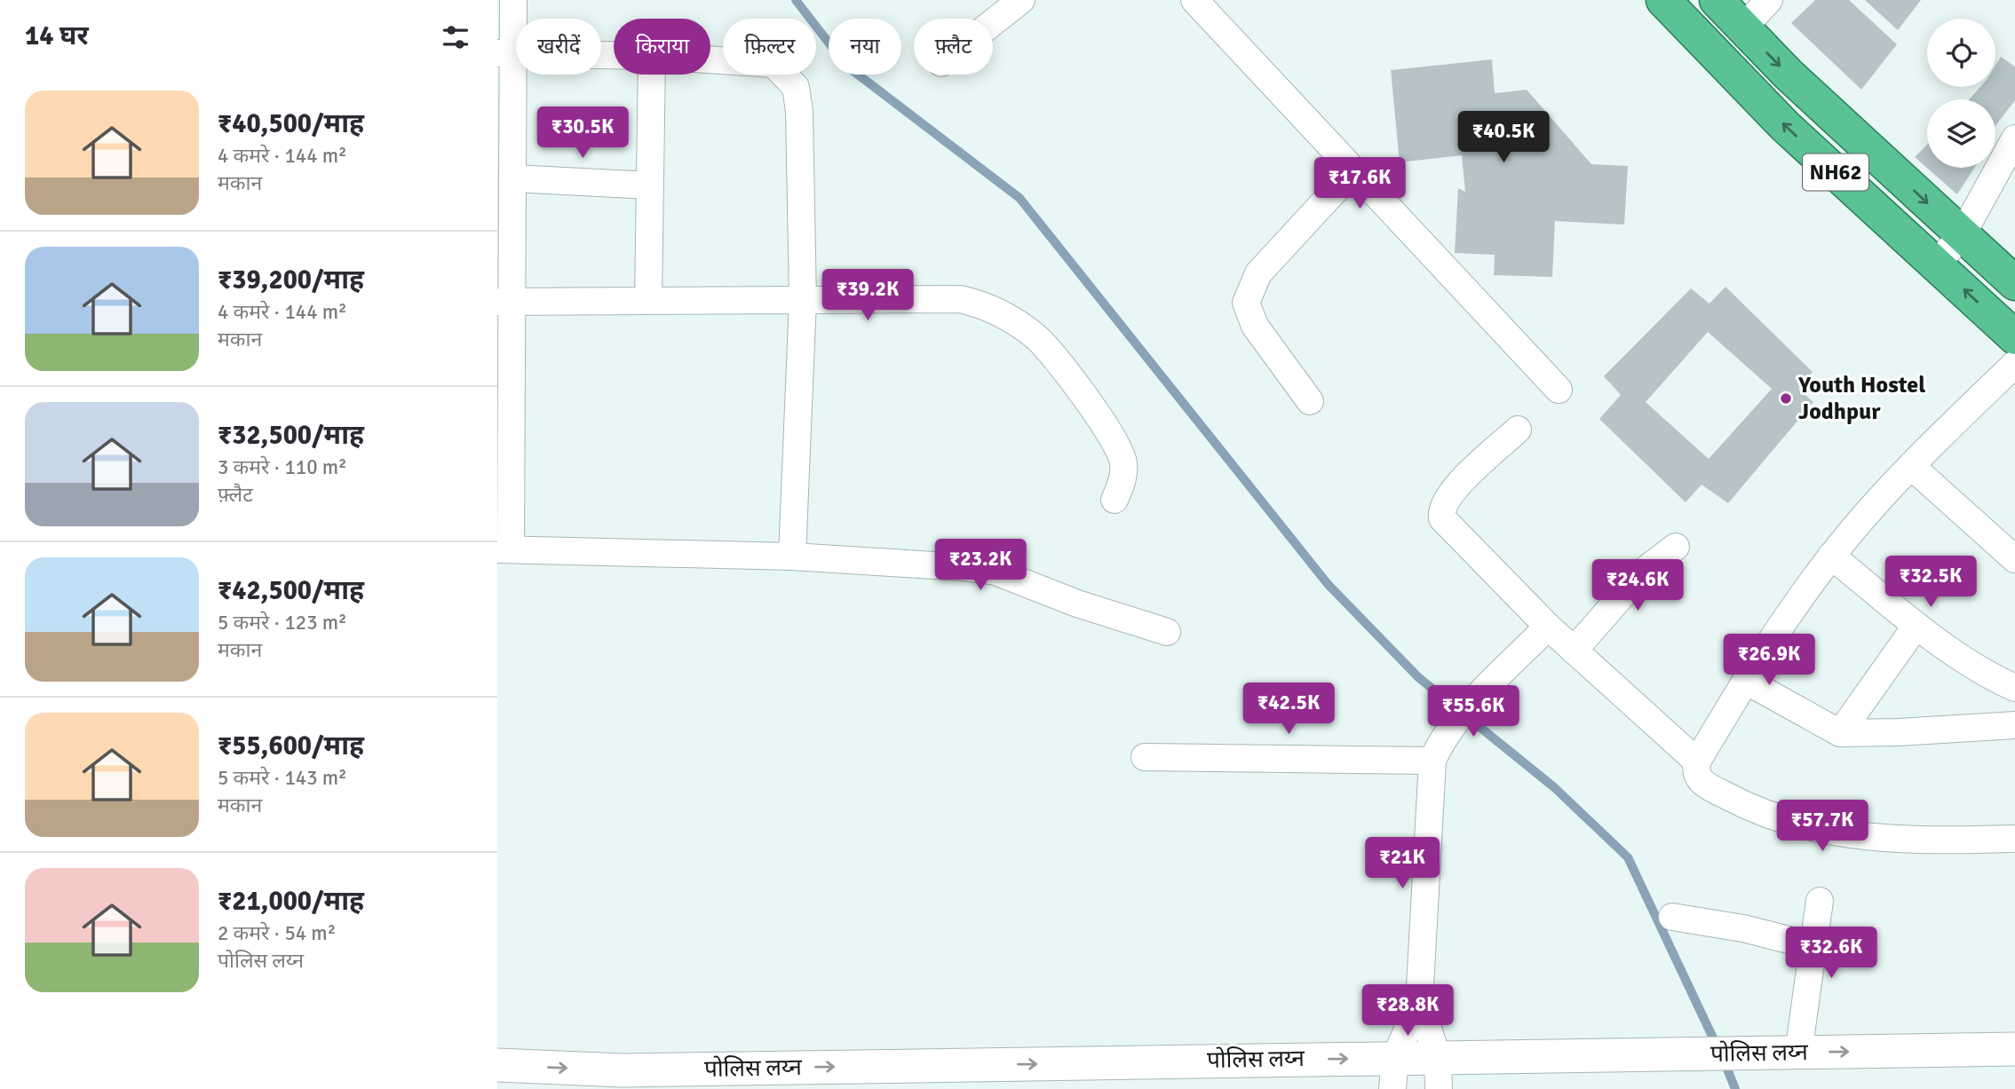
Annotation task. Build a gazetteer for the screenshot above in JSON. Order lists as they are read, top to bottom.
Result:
{
  "streets": {
    "highway": ["NH62"],
    "street": ["पोलिस लय्न"]
  },
  "one_way": ["पोलिस लय्न"],
  "places": ["Youth Hostel Jodhpur"],
  "page": {
    "heading": "14 घर",
    "chip": [
      "खरीदें",
      "किराया",
      "फ़िल्टर",
      "नया",
      "फ़्लैट"
    ],
    "list": [
      {
        "name": "₹40,500/माह",
        "note": "4 कमरे · 144 m² · मकान"
      },
      {
        "name": "₹39,200/माह",
        "note": "4 कमरे · 144 m² · मकान"
      },
      {
        "name": "₹32,500/माह",
        "note": "3 कमरे · 110 m² · फ़्लैट"
      },
      {
        "name": "₹42,500/माह",
        "note": "5 कमरे · 123 m² · मकान"
      },
      {
        "name": "₹55,600/माह",
        "note": "5 कमरे · 143 m² · मकान"
      },
      {
        "name": "₹21,000/माह",
        "note": "2 कमरे · 54 m² · पोलिस लय्न"
      }
    ],
    "price": [
      "₹30.5K",
      "₹40.5K",
      "₹17.6K",
      "₹39.2K",
      "₹23.2K",
      "₹32.5K",
      "₹24.6K",
      "₹26.9K",
      "₹42.5K",
      "₹55.6K",
      "₹57.7K",
      "₹21K",
      "₹32.6K",
      "₹28.8K"
    ]
  }
}
